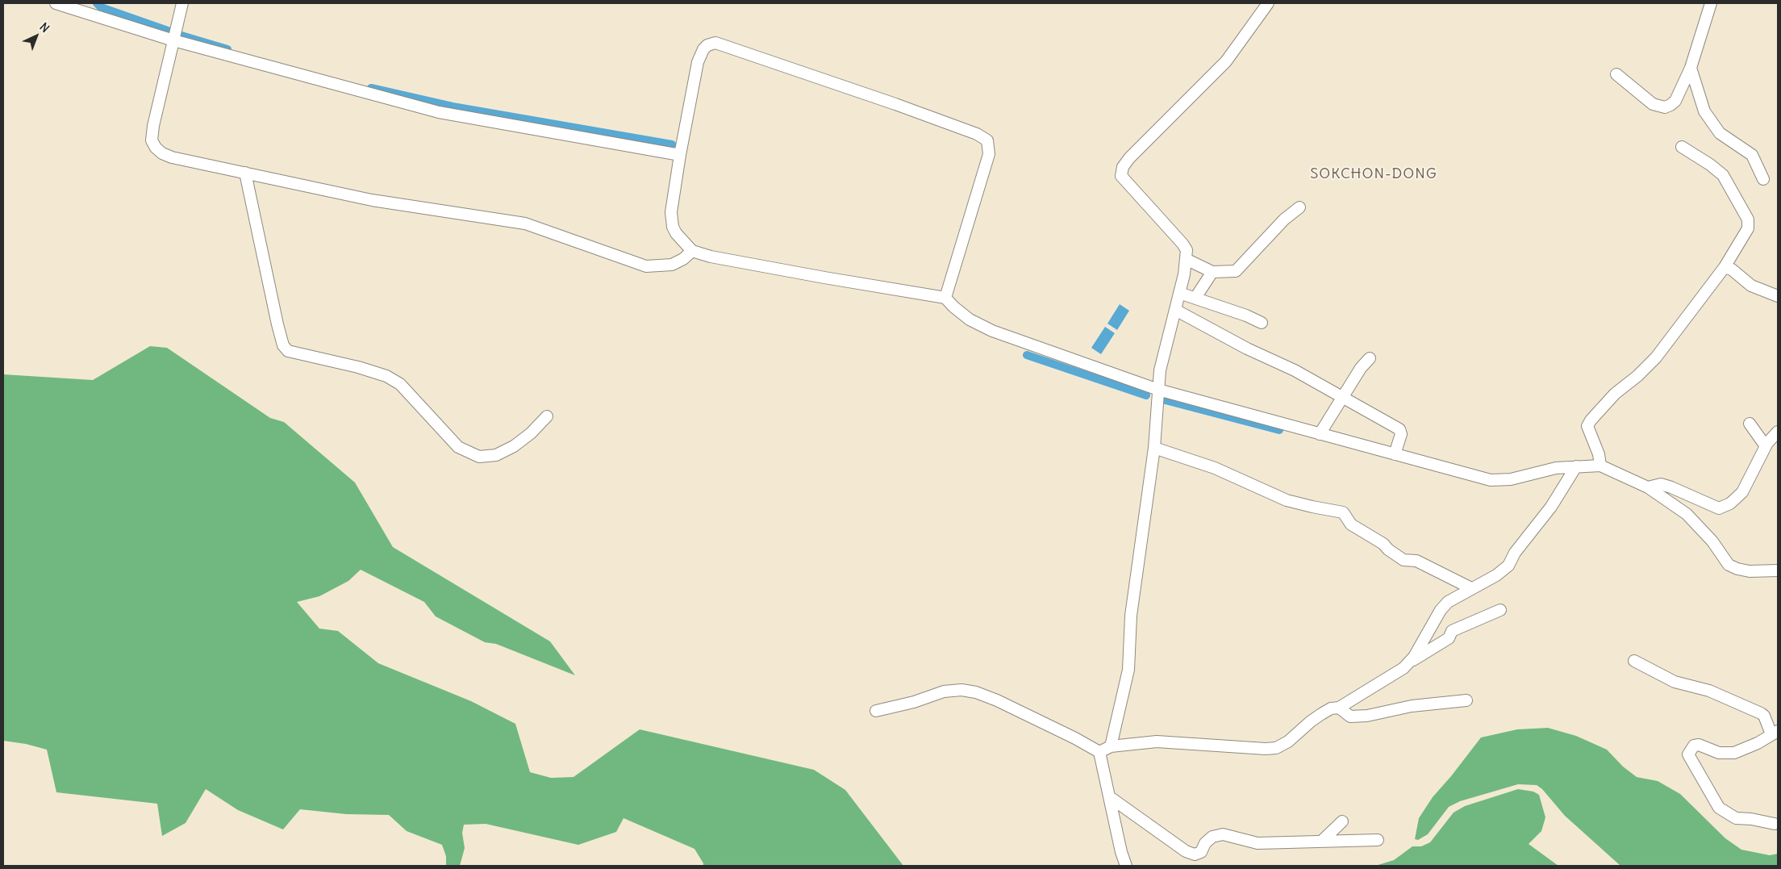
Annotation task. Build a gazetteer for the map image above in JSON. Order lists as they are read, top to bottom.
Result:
{
  "districts": ["SOKCHON-DONG"],
  "north": "top right"
}
